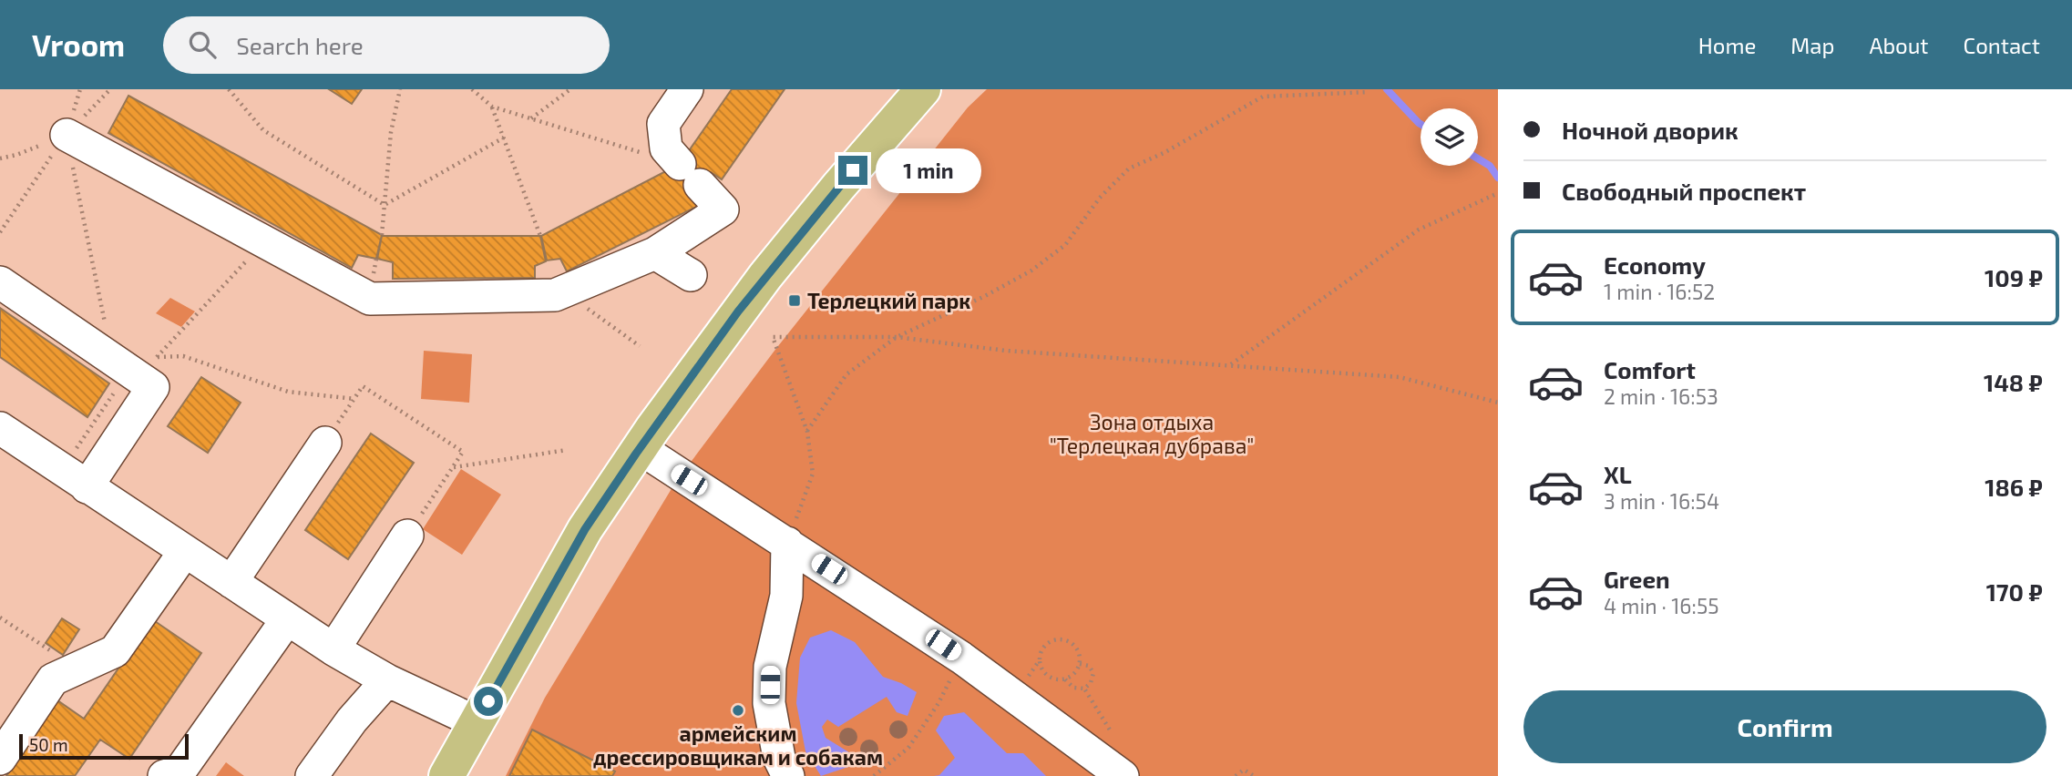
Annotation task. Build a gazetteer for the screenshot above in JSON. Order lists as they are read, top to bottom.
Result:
{
  "parks": ["Зона отдыха \"Терлецкая дубрава\""],
  "places": {
    "transit": ["Терлецкий парк"],
    "other": ["армейским дрессировщикам и собакам"]
  },
  "scale_bar": "50 m",
  "page": {
    "header": "Vroom",
    "search": "Search here",
    "nav": [
      "Home",
      "Map",
      "About",
      "Contact"
    ],
    "banner": ["Ночной дворик", "Свободный проспект"],
    "bubble": "1 min",
    "list": [
      {
        "name": "Economy",
        "note": "1 min · 16:52",
        "value": "109 ₽"
      },
      {
        "name": "Comfort",
        "note": "2 min · 16:53",
        "value": "148 ₽"
      },
      {
        "name": "XL",
        "note": "3 min · 16:54",
        "value": "186 ₽"
      },
      {
        "name": "Green",
        "note": "4 min · 16:55",
        "value": "170 ₽"
      }
    ],
    "buttons": "Confirm",
    "scale": "50 m"
  }
}
